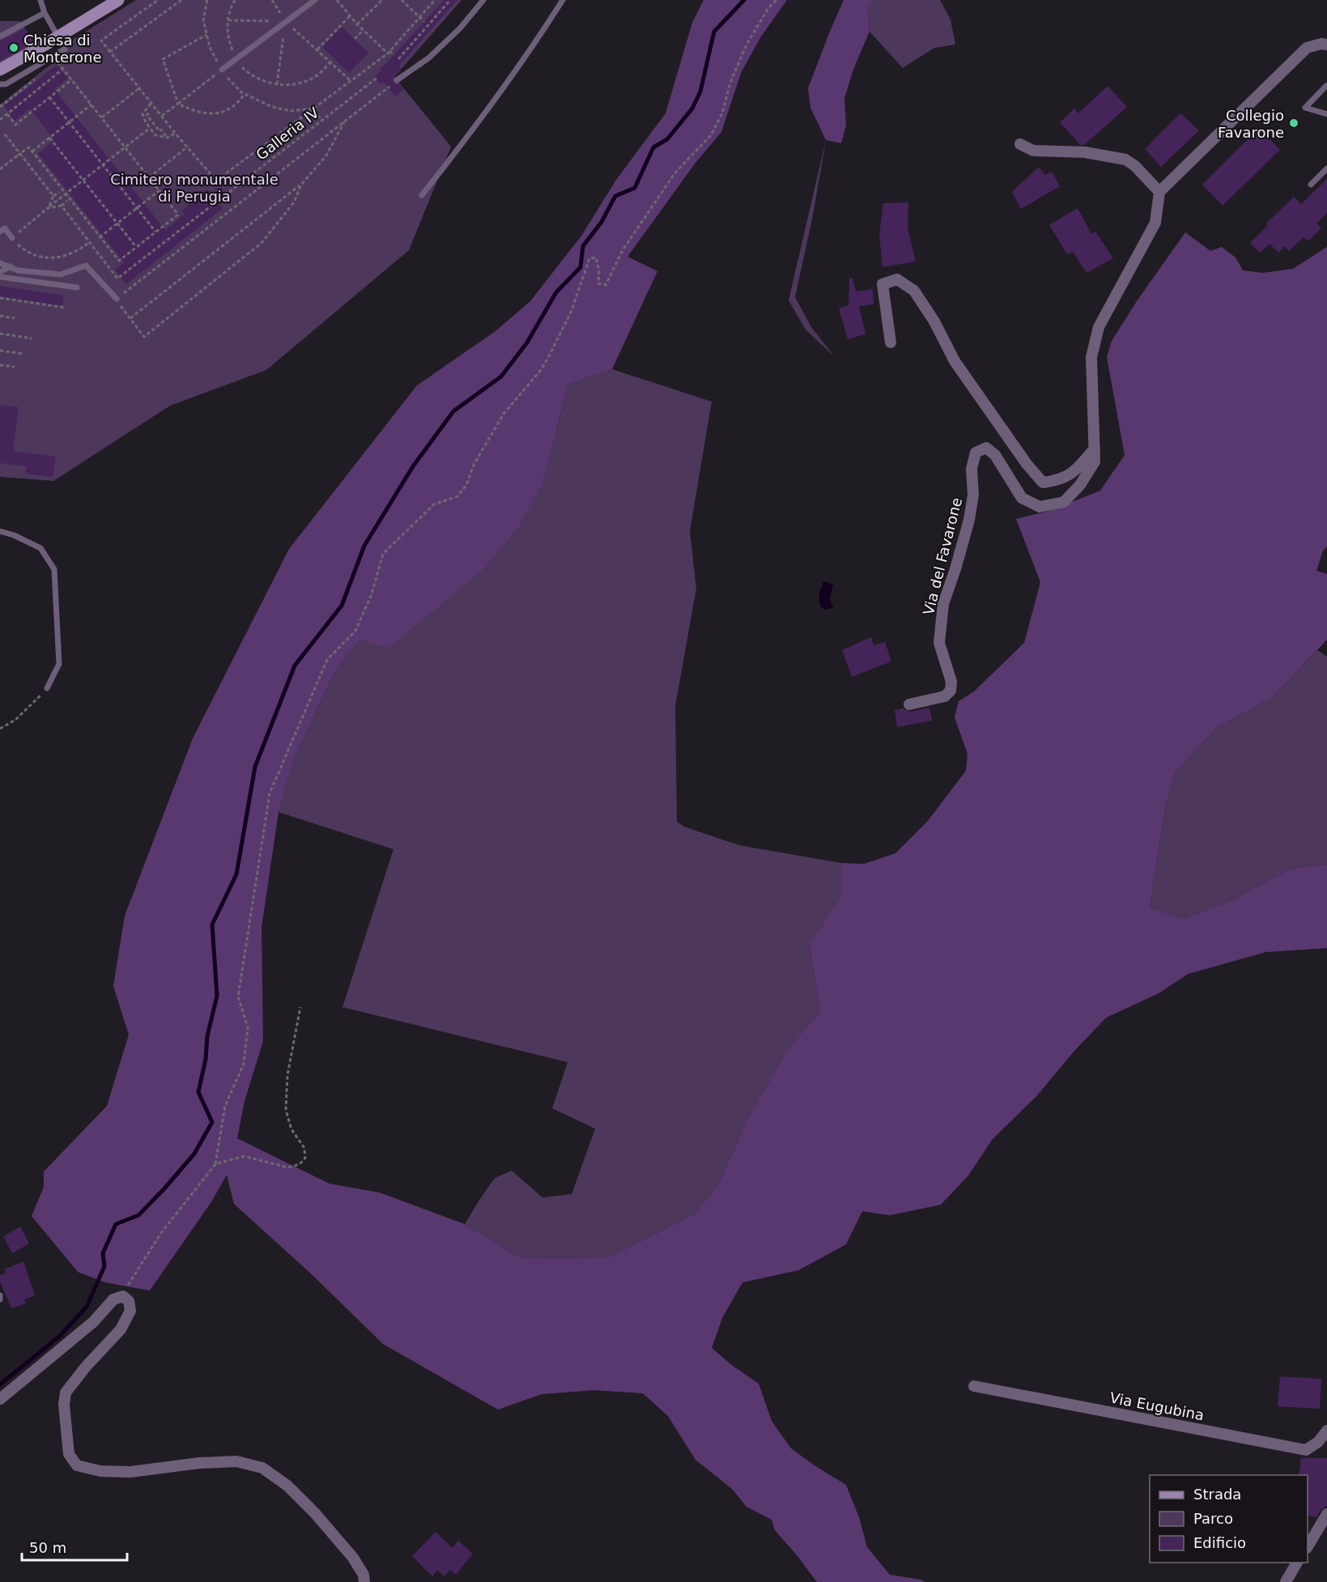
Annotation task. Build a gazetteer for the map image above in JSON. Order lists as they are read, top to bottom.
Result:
{
  "streets": {
    "street": ["Via del Favarone", "Via Eugubina"],
    "path": ["Galleria IV"]
  },
  "parks": ["Cimitero monumentale di Perugia"],
  "places": ["Chiesa di Monterone", "Collegio Favarone"],
  "legend": ["Strada", "Parco", "Edificio"],
  "scale_bar": "50 m"
}
